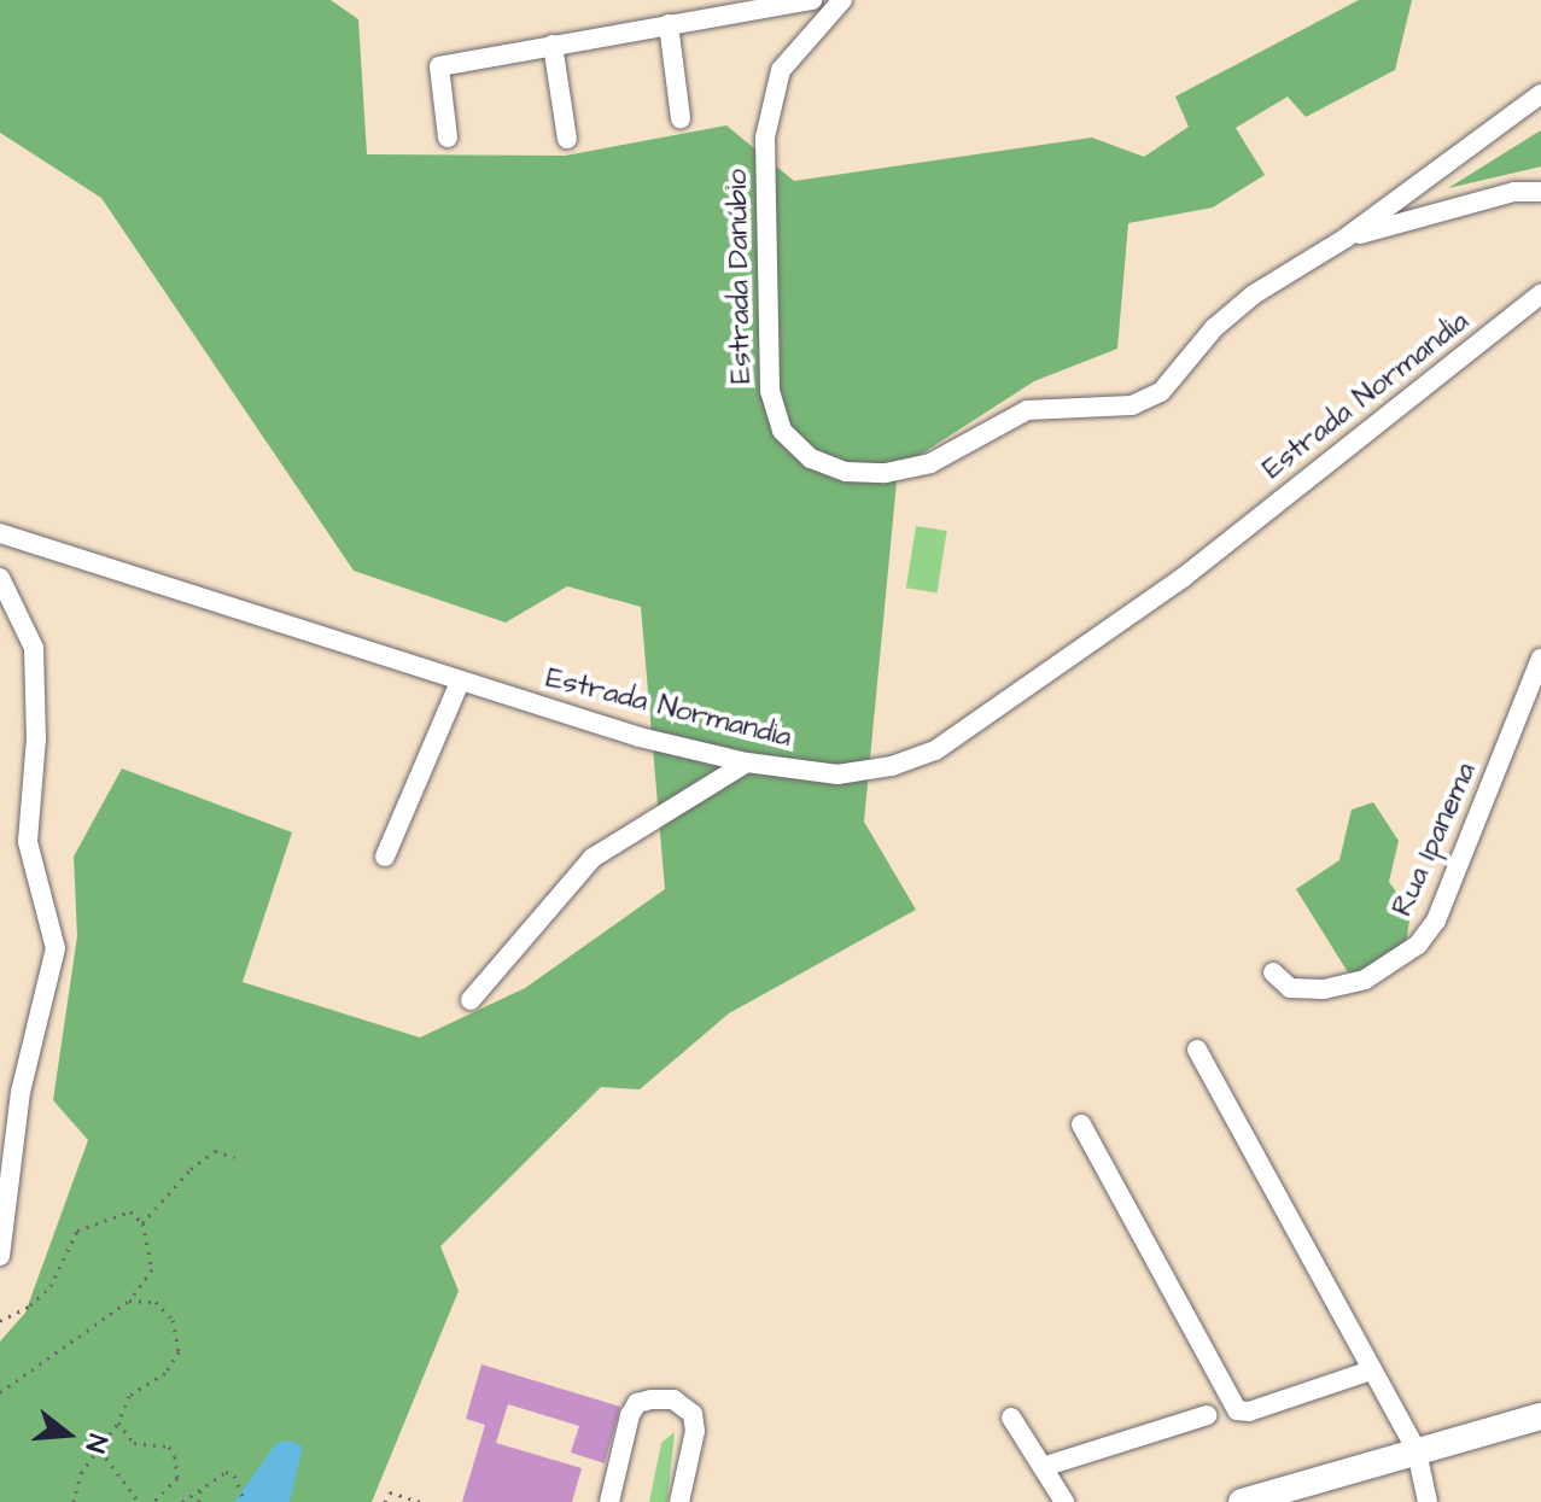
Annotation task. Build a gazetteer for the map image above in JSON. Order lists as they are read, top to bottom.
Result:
{
  "streets": {
    "street": ["Estrada Danúbio", "Estrada Normandia", "Rua Ipanema"]
  },
  "north": "right"
}
